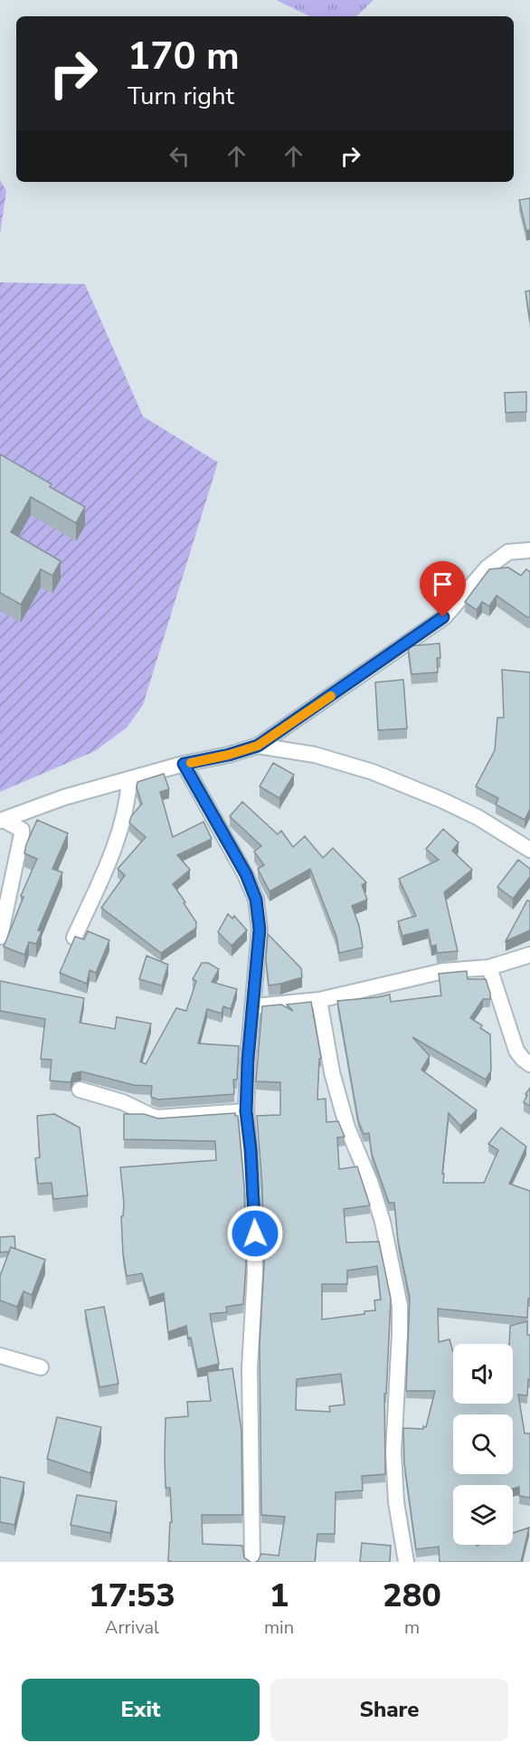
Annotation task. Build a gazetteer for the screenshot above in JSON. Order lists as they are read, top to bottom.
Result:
{
  "page": {
    "turn": ["170 m", "Turn right"],
    "eta": [
      "17:53",
      "Arrival",
      "1",
      "min",
      "280",
      "m"
    ],
    "buttons": ["Exit", "Share"]
  }
}
